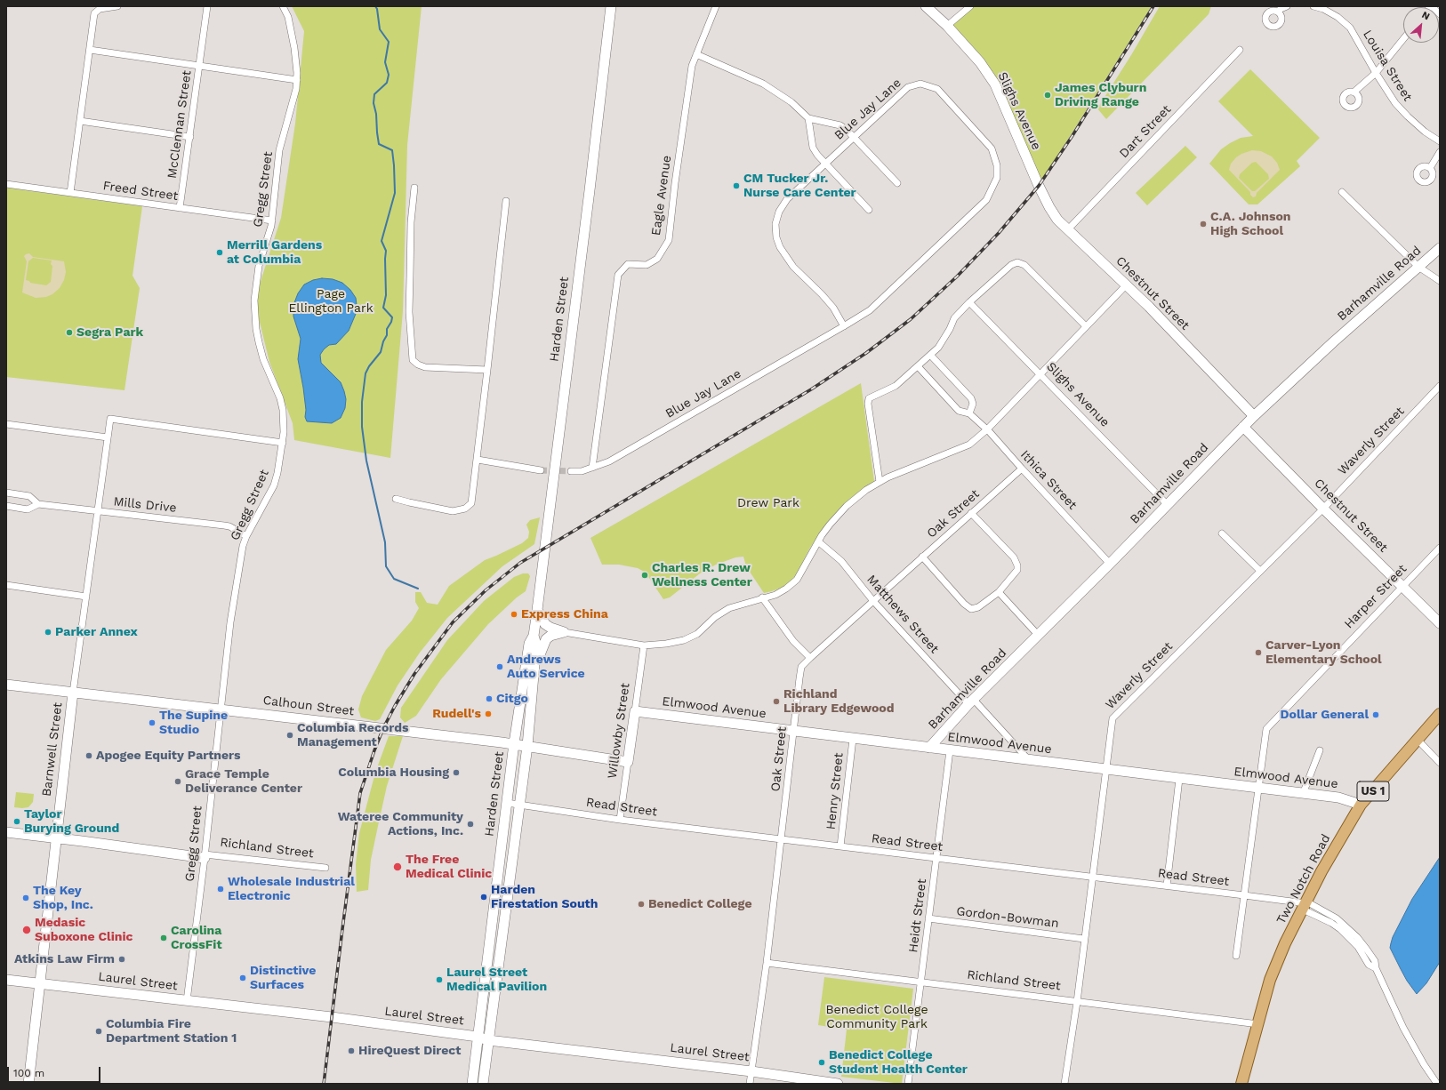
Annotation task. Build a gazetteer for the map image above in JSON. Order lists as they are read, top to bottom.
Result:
{
  "streets": {
    "main road": ["US 1", "Two Notch Road"],
    "street": [
      "Louisa Street",
      "Blue Jay Lane",
      "Slighs Avenue",
      "McClennan Street",
      "Dart Street",
      "Gregg Street",
      "Freed Street",
      "Eagle Avenue",
      "Barhamville Road",
      "Chestnut Street",
      "Harden Street",
      "Waverly Street",
      "Ithica Street",
      "Mills Drive",
      "Oak Street",
      "Harper Street",
      "Matthews Street",
      "Calhoun Street",
      "Elmwood Avenue",
      "Willowby Street",
      "Barnwell Street",
      "Henry Street",
      "Read Street",
      "Richland Street",
      "Heidt Street",
      "Gordon-Bowman",
      "Laurel Street"
    ]
  },
  "crossings": [
    ["Blue Jay Lane", "Eagle Avenue"],
    ["Slighs Avenue", "Barhamville Road"],
    ["Slighs Avenue", "Chestnut Street"],
    ["McClennan Street", "Freed Street"],
    ["Dart Street", "Chestnut Street"],
    ["Gregg Street", "Freed Street"],
    ["Gregg Street", "Mills Drive"],
    ["Gregg Street", "Calhoun Street"],
    ["Gregg Street", "Barnwell Street"],
    ["Gregg Street", "Richland Street"],
    ["Gregg Street", "Laurel Street"],
    ["Barhamville Road", "Chestnut Street"],
    ["Barhamville Road", "Ithica Street"],
    ["Barhamville Road", "Matthews Street"],
    ["Barhamville Road", "Elmwood Avenue"],
    ["Chestnut Street", "Waverly Street"],
    ["Chestnut Street", "Harper Street"],
    ["Harden Street", "Calhoun Street"],
    ["Harden Street", "Read Street"],
    ["Harden Street", "Laurel Street"],
    ["Waverly Street", "Elmwood Avenue"],
    ["Waverly Street", "Read Street"],
    ["Waverly Street", "Richland Street"],
    ["Waverly Street", "Gordon-Bowman"],
    ["Ithica Street", "Oak Street"],
    ["Mills Drive", "Barnwell Street"],
    ["Oak Street", "Matthews Street"],
    ["Oak Street", "Elmwood Avenue"],
    ["Oak Street", "Read Street"],
    ["Oak Street", "Richland Street"],
    ["Oak Street", "Laurel Street"],
    ["Harper Street", "Elmwood Avenue"],
    ["Harper Street", "Read Street"],
    ["Matthews Street", "Elmwood Avenue"],
    ["Calhoun Street", "Willowby Street"],
    ["Calhoun Street", "Barnwell Street"],
    ["Elmwood Avenue", "Willowby Street"],
    ["Elmwood Avenue", "Henry Street"],
    ["Elmwood Avenue", "Two Notch Road"],
    ["Elmwood Avenue", "Heidt Street"],
    ["Willowby Street", "Read Street"],
    ["Barnwell Street", "Richland Street"],
    ["Barnwell Street", "Laurel Street"],
    ["Henry Street", "Read Street"],
    ["Read Street", "Two Notch Road"],
    ["Read Street", "Heidt Street"],
    ["Richland Street", "Two Notch Road"],
    ["Richland Street", "Heidt Street"],
    ["Heidt Street", "Gordon-Bowman"]
  ],
  "parks": ["Page Ellington Park", "Drew Park", "Benedict College Community Park"],
  "places": [
    "James Clyburn Driving Range",
    "CM Tucker Jr. Nurse Care Center",
    "C.A. Johnson High School",
    "Merrill Gardens at Columbia",
    "Segra Park",
    "Charles R. Drew Wellness Center",
    "Express China",
    "Parker Annex",
    "Carver-Lyon Elementary School",
    "Andrews Auto Service",
    "Citgo",
    "Richland Library Edgewood",
    "Rudell's",
    "Dollar General",
    "The Supine Studio",
    "Columbia Records Management",
    "Apogee Equity Partners",
    "Columbia Housing",
    "Grace Temple Deliverance Center",
    "Taylor Burying Ground",
    "Wateree Community Actions, Inc.",
    "The Free Medical Clinic",
    "Wholesale Industrial Electronic",
    "Harden Firestation South",
    "The Key Shop, Inc.",
    "Benedict College",
    "Medasic Suboxone Clinic",
    "Carolina CrossFit",
    "Atkins Law Firm",
    "Distinctive Surfaces",
    "Laurel Street Medical Pavilion",
    "Columbia Fire Department Station 1",
    "HireQuest Direct",
    "Benedict College Student Health Center"
  ],
  "scale_bar": "100 m",
  "north": "top right"
}
